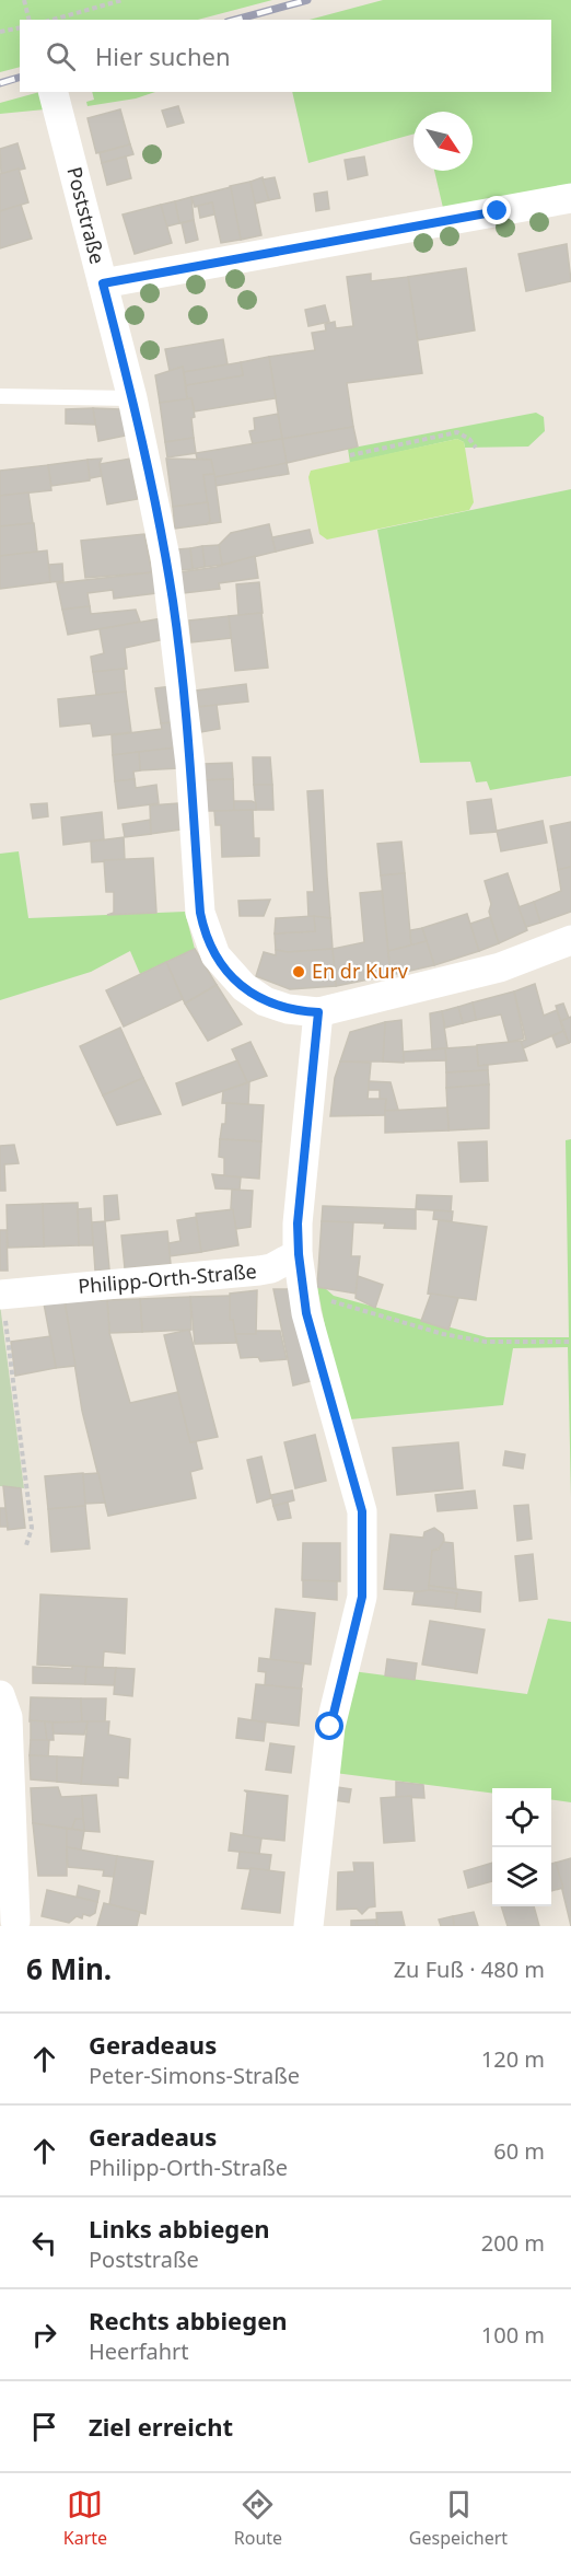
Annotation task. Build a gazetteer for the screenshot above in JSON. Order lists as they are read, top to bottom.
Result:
{
  "streets": {
    "street": ["Poststraße", "Philipp-Orth-Straße"]
  },
  "places": ["En dr Kurv"],
  "north": "bottom right",
  "page": {
    "search": "Hier suchen",
    "heading": ["6 Min.", "Zu Fuß · 480 m"],
    "list": [
      ["Geradeaus", "Peter-Simons-Straße", "120 m"],
      ["Geradeaus", "Philipp-Orth-Straße", "60 m"],
      ["Links abbiegen", "Poststraße", "200 m"],
      ["Rechts abbiegen", "Heerfahrt", "100 m"],
      "Ziel erreicht"
    ],
    "nav": ["Karte", "Route", "Gespeichert"]
  }
}
